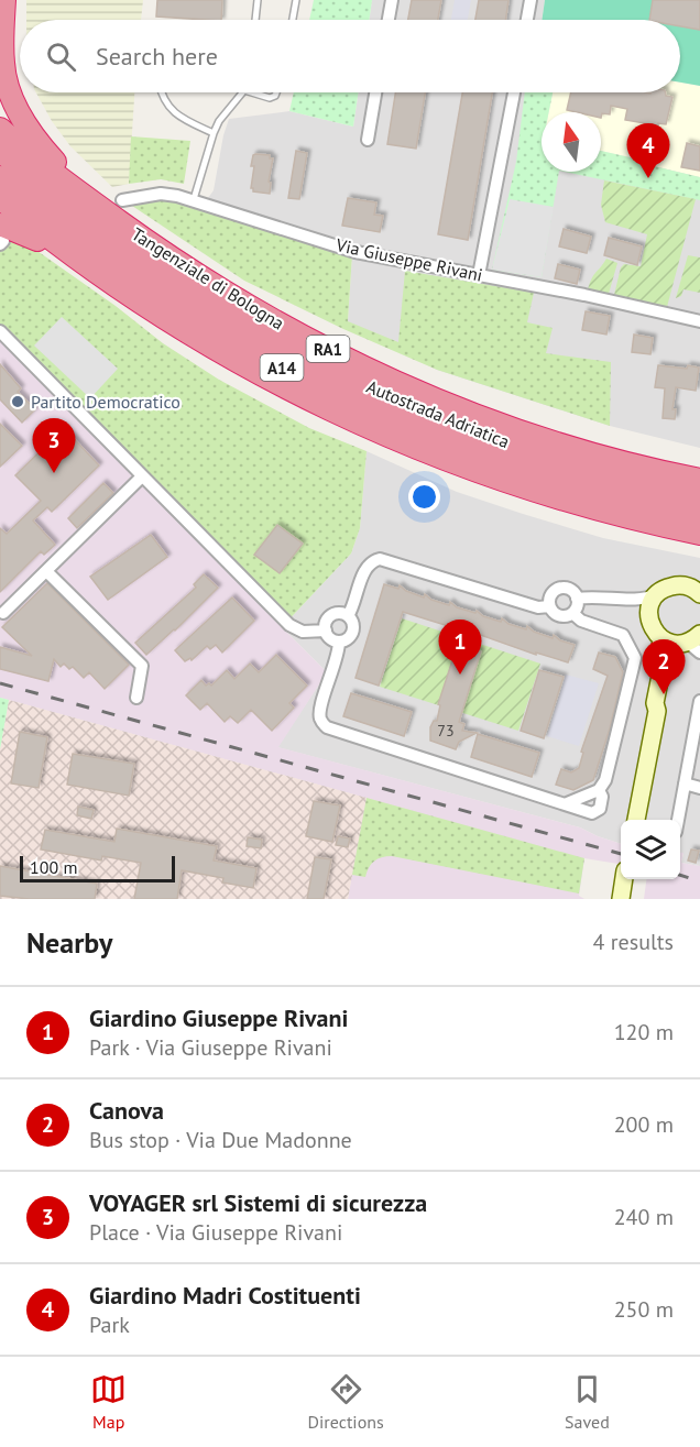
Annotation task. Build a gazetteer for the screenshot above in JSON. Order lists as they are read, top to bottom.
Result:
{
  "streets": {
    "highway": [
      "Tangenziale di Bologna",
      "RA1",
      "A14",
      "Autostrada Adriatica"
    ],
    "street": ["Via Giuseppe Rivani"]
  },
  "places": ["Partito Democratico"],
  "house_numbers": ["73"],
  "scale_bar": "100 m",
  "north": "top",
  "page": {
    "search": "Search here",
    "pins": [
      "4",
      "3",
      "1",
      "2"
    ],
    "scale": "100 m",
    "heading": ["Nearby", "4 results"],
    "list": [
      {
        "mark": "1",
        "name": "Giardino Giuseppe Rivani",
        "note": "Park · Via Giuseppe Rivani",
        "value": "120 m"
      },
      {
        "mark": "2",
        "name": "Canova",
        "note": "Bus stop · Via Due Madonne",
        "value": "200 m"
      },
      {
        "mark": "3",
        "name": "VOYAGER srl Sistemi di sicurezza",
        "note": "Place · Via Giuseppe Rivani",
        "value": "240 m"
      },
      {
        "mark": "4",
        "name": "Giardino Madri Costituenti",
        "note": "Park",
        "value": "250 m"
      }
    ],
    "nav": ["Map", "Directions", "Saved"]
  }
}
